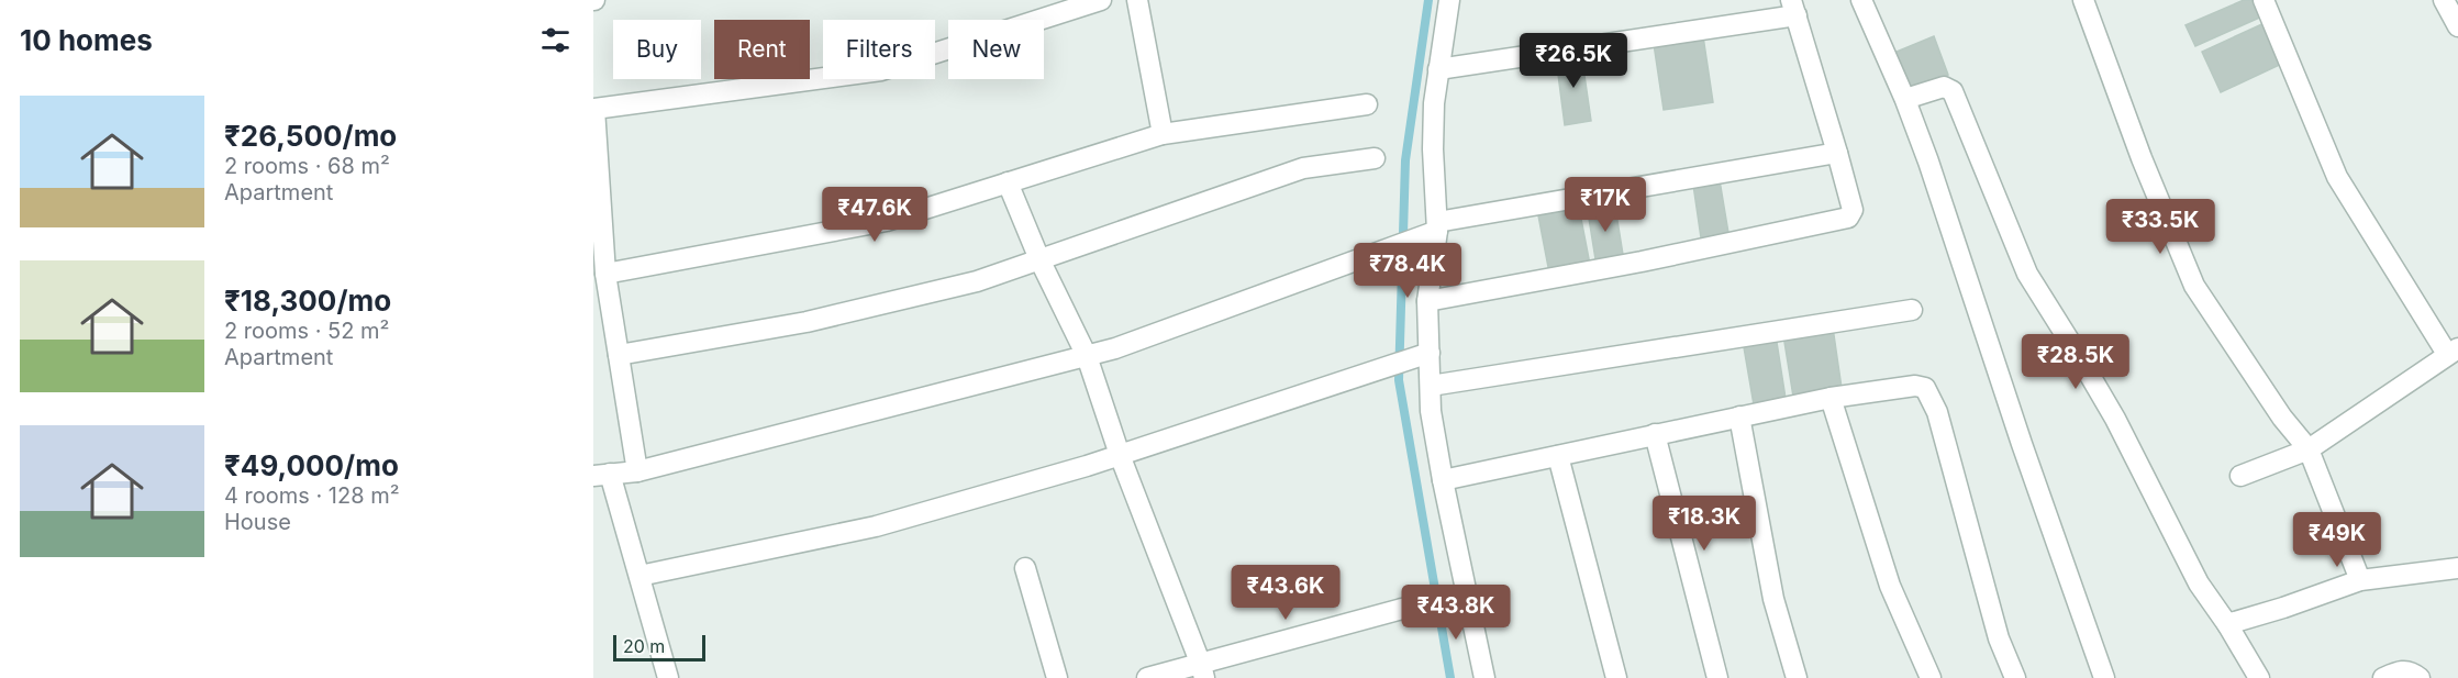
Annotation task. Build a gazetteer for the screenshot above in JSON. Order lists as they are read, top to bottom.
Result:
{
  "scale_bar": "20 m",
  "page": {
    "heading": "10 homes",
    "chip": [
      "Buy",
      "Rent",
      "Filters",
      "New"
    ],
    "price": [
      "₹26.5K",
      "₹17K",
      "₹47.6K",
      "₹33.5K",
      "₹78.4K",
      "₹28.5K",
      "₹18.3K",
      "₹49K",
      "₹43.6K",
      "₹43.8K"
    ],
    "list": [
      {
        "name": "₹26,500/mo",
        "note": "2 rooms · 68 m² · Apartment"
      },
      {
        "name": "₹18,300/mo",
        "note": "2 rooms · 52 m² · Apartment"
      },
      {
        "name": "₹49,000/mo",
        "note": "4 rooms · 128 m² · House"
      }
    ],
    "scale": "20 m"
  }
}
